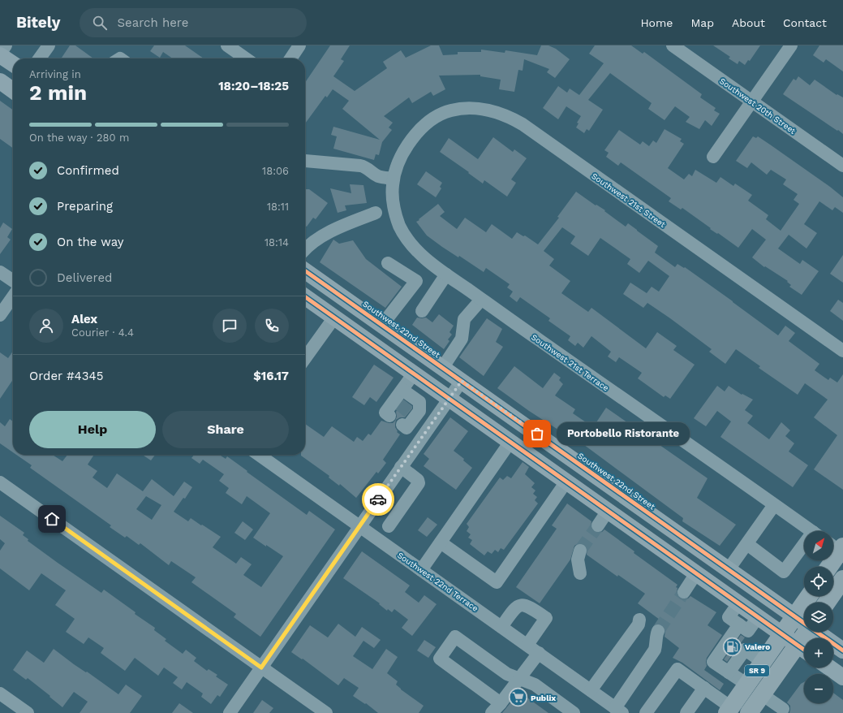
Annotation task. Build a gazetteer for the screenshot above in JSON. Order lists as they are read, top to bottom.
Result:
{
  "streets": {
    "highway": ["SR 9"],
    "main road": ["Southwest 22nd Street"],
    "street": [
      "Southwest 20th Street",
      "Southwest 21st Street",
      "Southwest 21st Terrace",
      "Southwest 22nd Terrace"
    ]
  },
  "crossings": [
    ["Southwest 21st Street", "Southwest 21st Terrace"],
    ["Southwest 22nd Street", "SR 9"]
  ],
  "places": {
    "other": ["Portobello Ristorante"],
    "fuel station": ["Valero"],
    "supermarket": ["Publix"]
  },
  "north": "top right",
  "page": {
    "header": "Bitely",
    "search": "Search here",
    "nav": [
      "Home",
      "Map",
      "About",
      "Contact"
    ],
    "heading": ["2 min", "Arriving in", "18:20–18:25"],
    "panel": [
      "Alex",
      "Courier · 4.4",
      "Order #4345",
      "$16.17"
    ],
    "bar": "On the way · 280 m",
    "list": [
      ["Confirmed", "18:06"],
      ["Preparing", "18:11"],
      ["On the way", "18:14"],
      "Delivered"
    ],
    "buttons": ["Help", "Share"],
    "bubble": "Portobello Ristorante",
    "map_buttons": ["+", "−"]
  }
}
